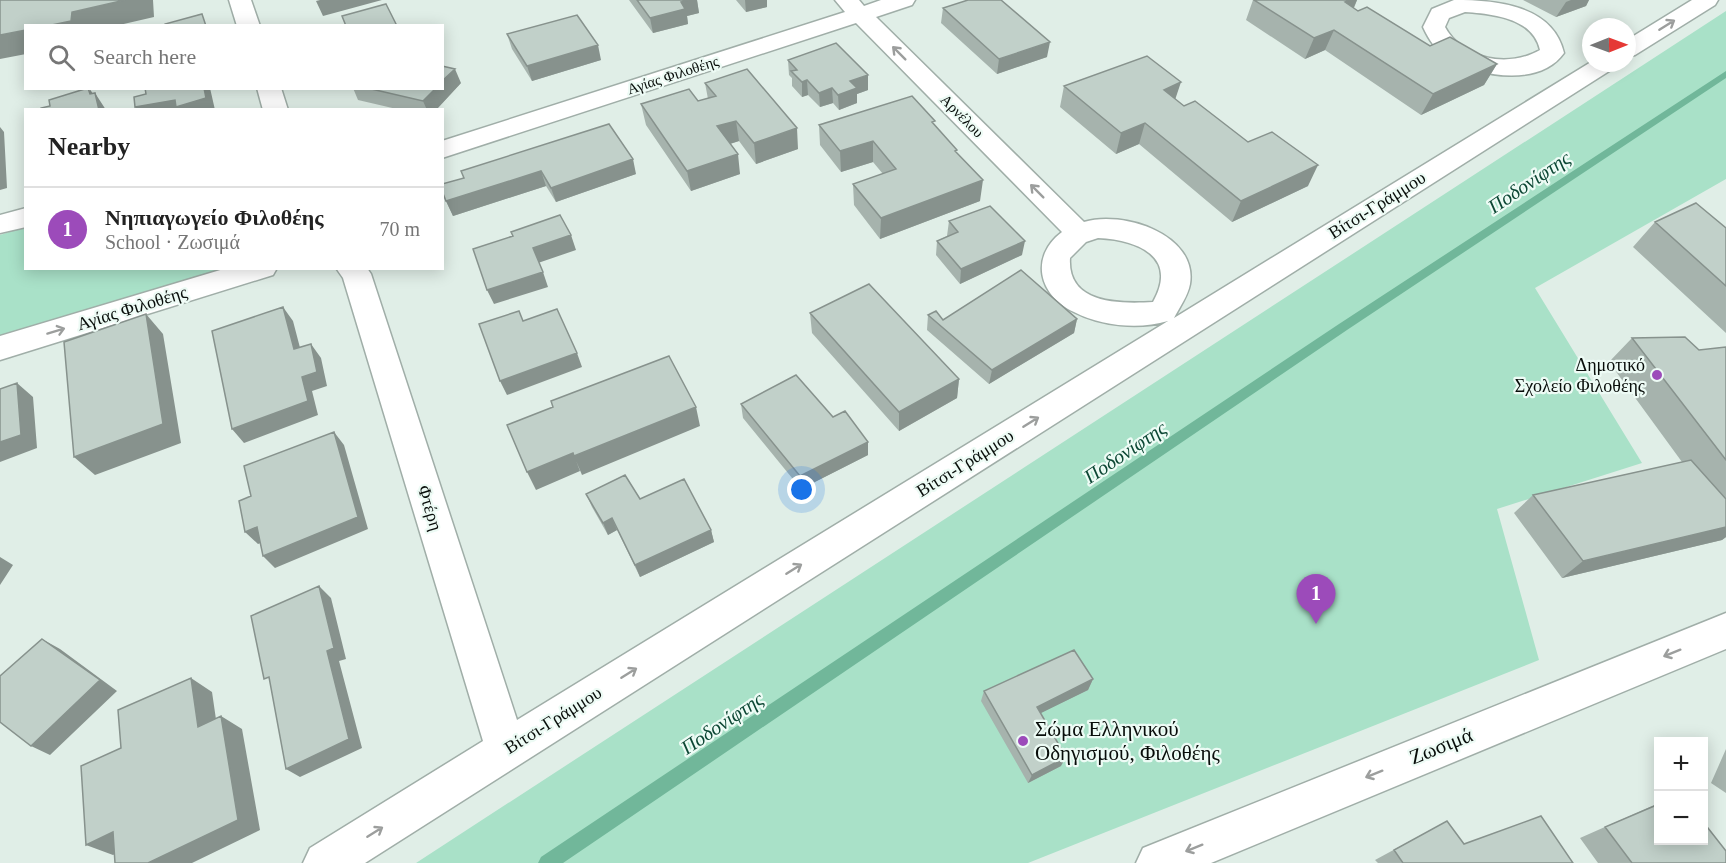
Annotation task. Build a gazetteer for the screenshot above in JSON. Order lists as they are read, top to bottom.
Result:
{
  "streets": {
    "street": [
      "Αγίας Φιλοθέης",
      "Αρνέλου",
      "Βίτσι-Γράμμου",
      "Φτέρη",
      "Ζωσιμά"
    ]
  },
  "crossings": [
    ["Αγίας Φιλοθέης", "Αρνέλου"],
    ["Αρνέλου", "Βίτσι-Γράμμου"],
    ["Βίτσι-Γράμμου", "Φτέρη"]
  ],
  "one_way": [
    "Αγίας Φιλοθέης",
    "Αρνέλου",
    "Βίτσι-Γράμμου",
    "Ζωσιμά"
  ],
  "water": ["Ποδονίφτης"],
  "places": ["Δημοτικό Σχολείο Φιλοθέης", "Σώμα Ελληνικού Οδηγισμού, Φιλοθέης"],
  "north": "right",
  "page": {
    "search": "Search here",
    "heading": "Nearby",
    "list": [
      {
        "mark": "1",
        "name": "Νηπιαγωγείο Φιλοθέης",
        "note": "School · Ζωσιμά",
        "value": "70 m"
      }
    ],
    "pins": "1",
    "map_buttons": ["+", "−"]
  }
}
